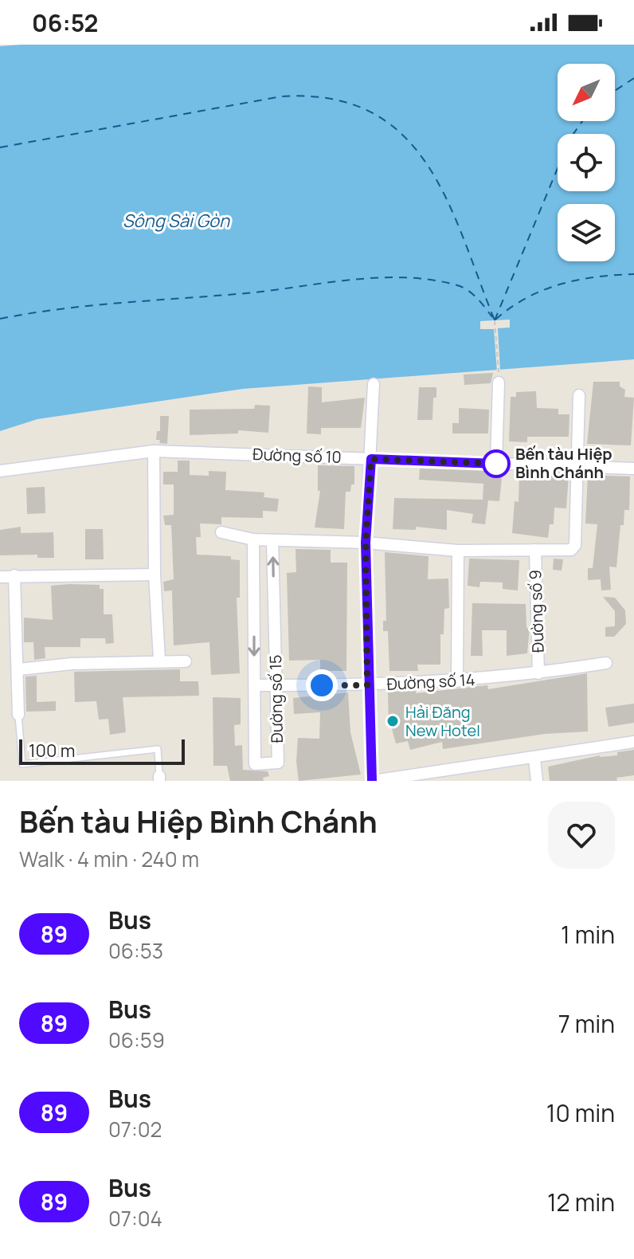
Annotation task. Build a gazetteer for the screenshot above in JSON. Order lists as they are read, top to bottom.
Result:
{
  "streets": {
    "street": [
      "Đường số 10",
      "Đường số 9",
      "Đường số 14",
      "Đường số 15"
    ]
  },
  "crossings": [
    ["Đường số 10", "Đường số 9"],
    ["Đường số 9", "Đường số 14"],
    ["Đường số 14", "Đường số 15"]
  ],
  "water": ["Sông Sài Gòn"],
  "places": ["Bến tàu Hiệp Bình Chánh", "Hải Đăng New Hotel"],
  "lines": ["bus line 89"],
  "scale_bar": "100 m",
  "north": "bottom left",
  "page": {
    "status": "06:52",
    "scale": "100 m",
    "heading": ["Bến tàu Hiệp Bình Chánh", "Walk · 4 min · 240 m"],
    "list": [
      {
        "mark": "89",
        "name": "Bus",
        "note": "06:53",
        "value": "1 min"
      },
      {
        "mark": "89",
        "name": "Bus",
        "note": "06:59",
        "value": "7 min"
      },
      {
        "mark": "89",
        "name": "Bus",
        "note": "07:02",
        "value": "10 min"
      },
      {
        "mark": "89",
        "name": "Bus",
        "note": "07:04",
        "value": "12 min"
      }
    ]
  }
}
